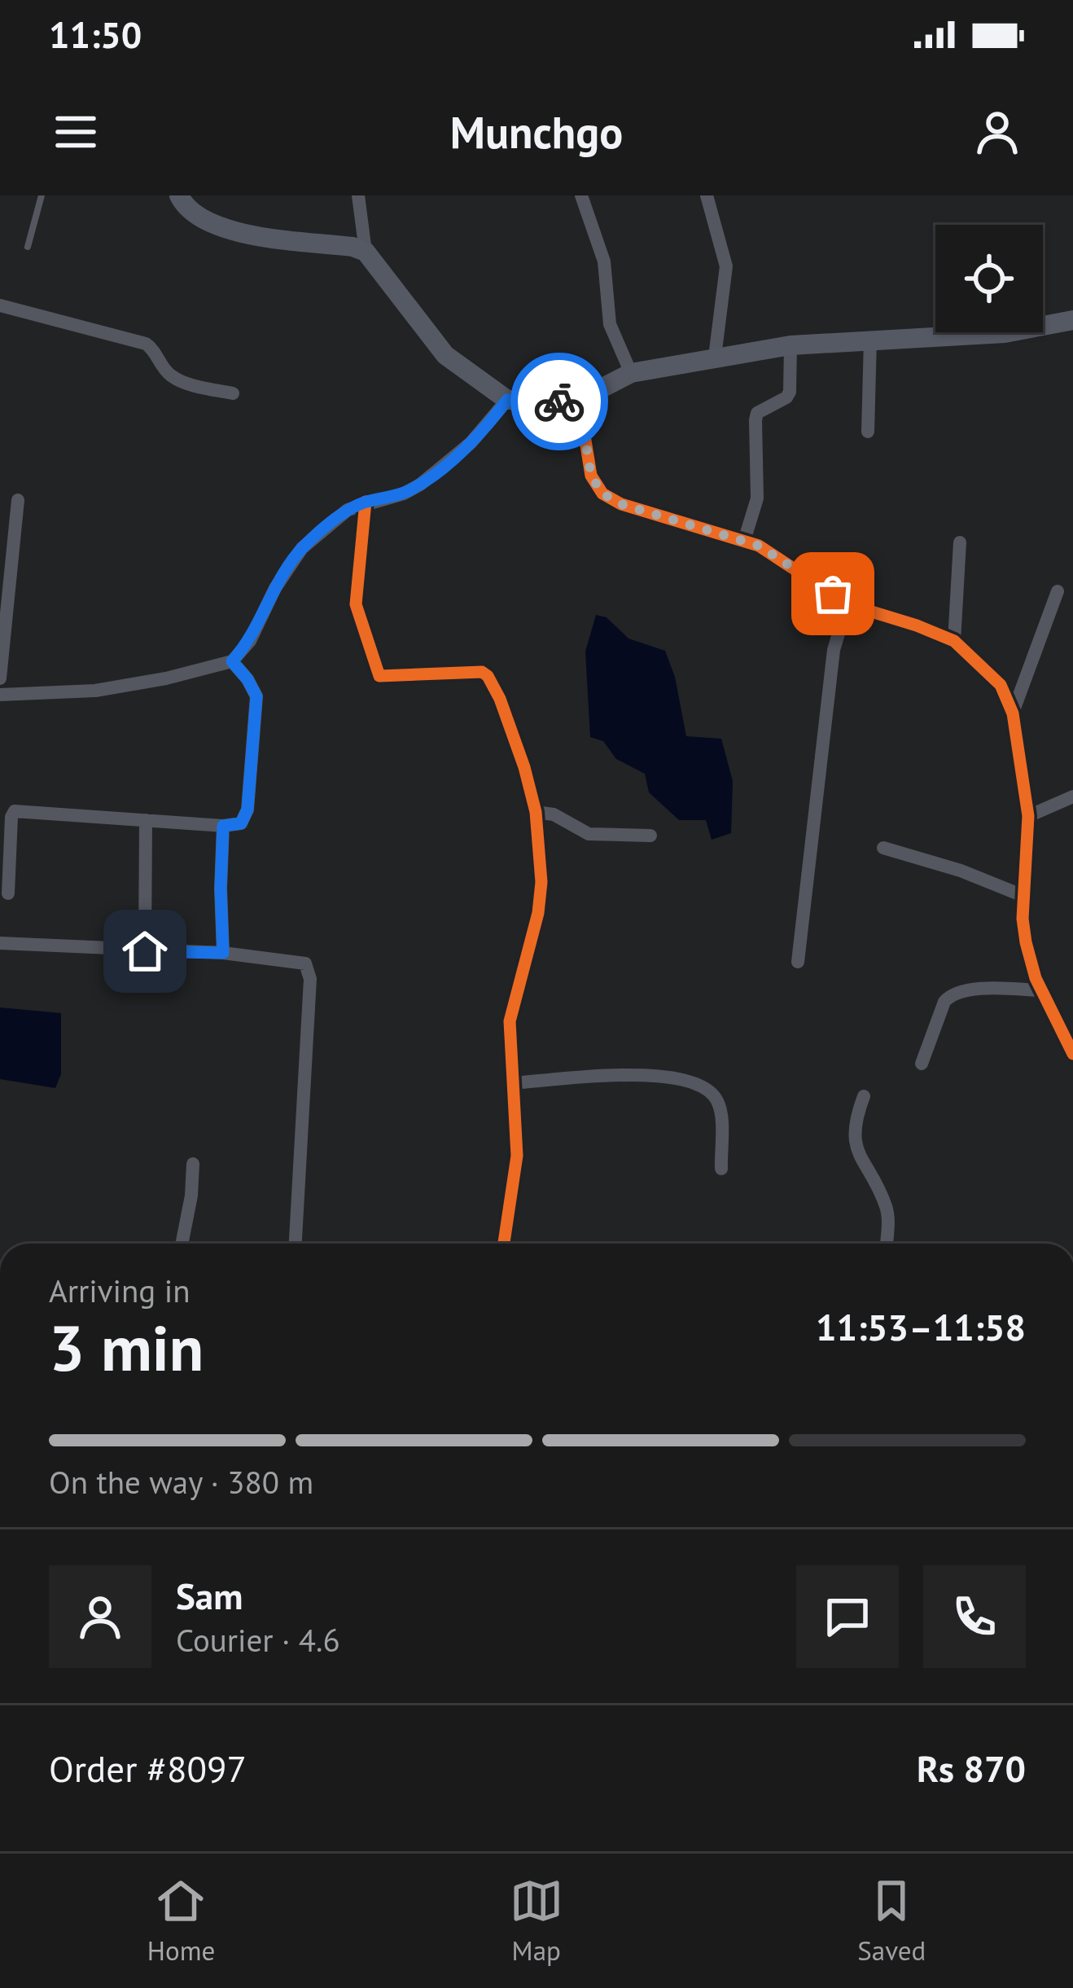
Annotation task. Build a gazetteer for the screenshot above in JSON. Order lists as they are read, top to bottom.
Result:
{
  "page": {
    "status": "11:50",
    "header": "Munchgo",
    "heading": ["3 min", "Arriving in", "11:53–11:58"],
    "panel": [
      "Sam",
      "Courier · 4.6",
      "Order #8097",
      "Rs 870"
    ],
    "bar": "On the way · 380 m",
    "tabs": ["Home", "Map", "Saved"]
  }
}
